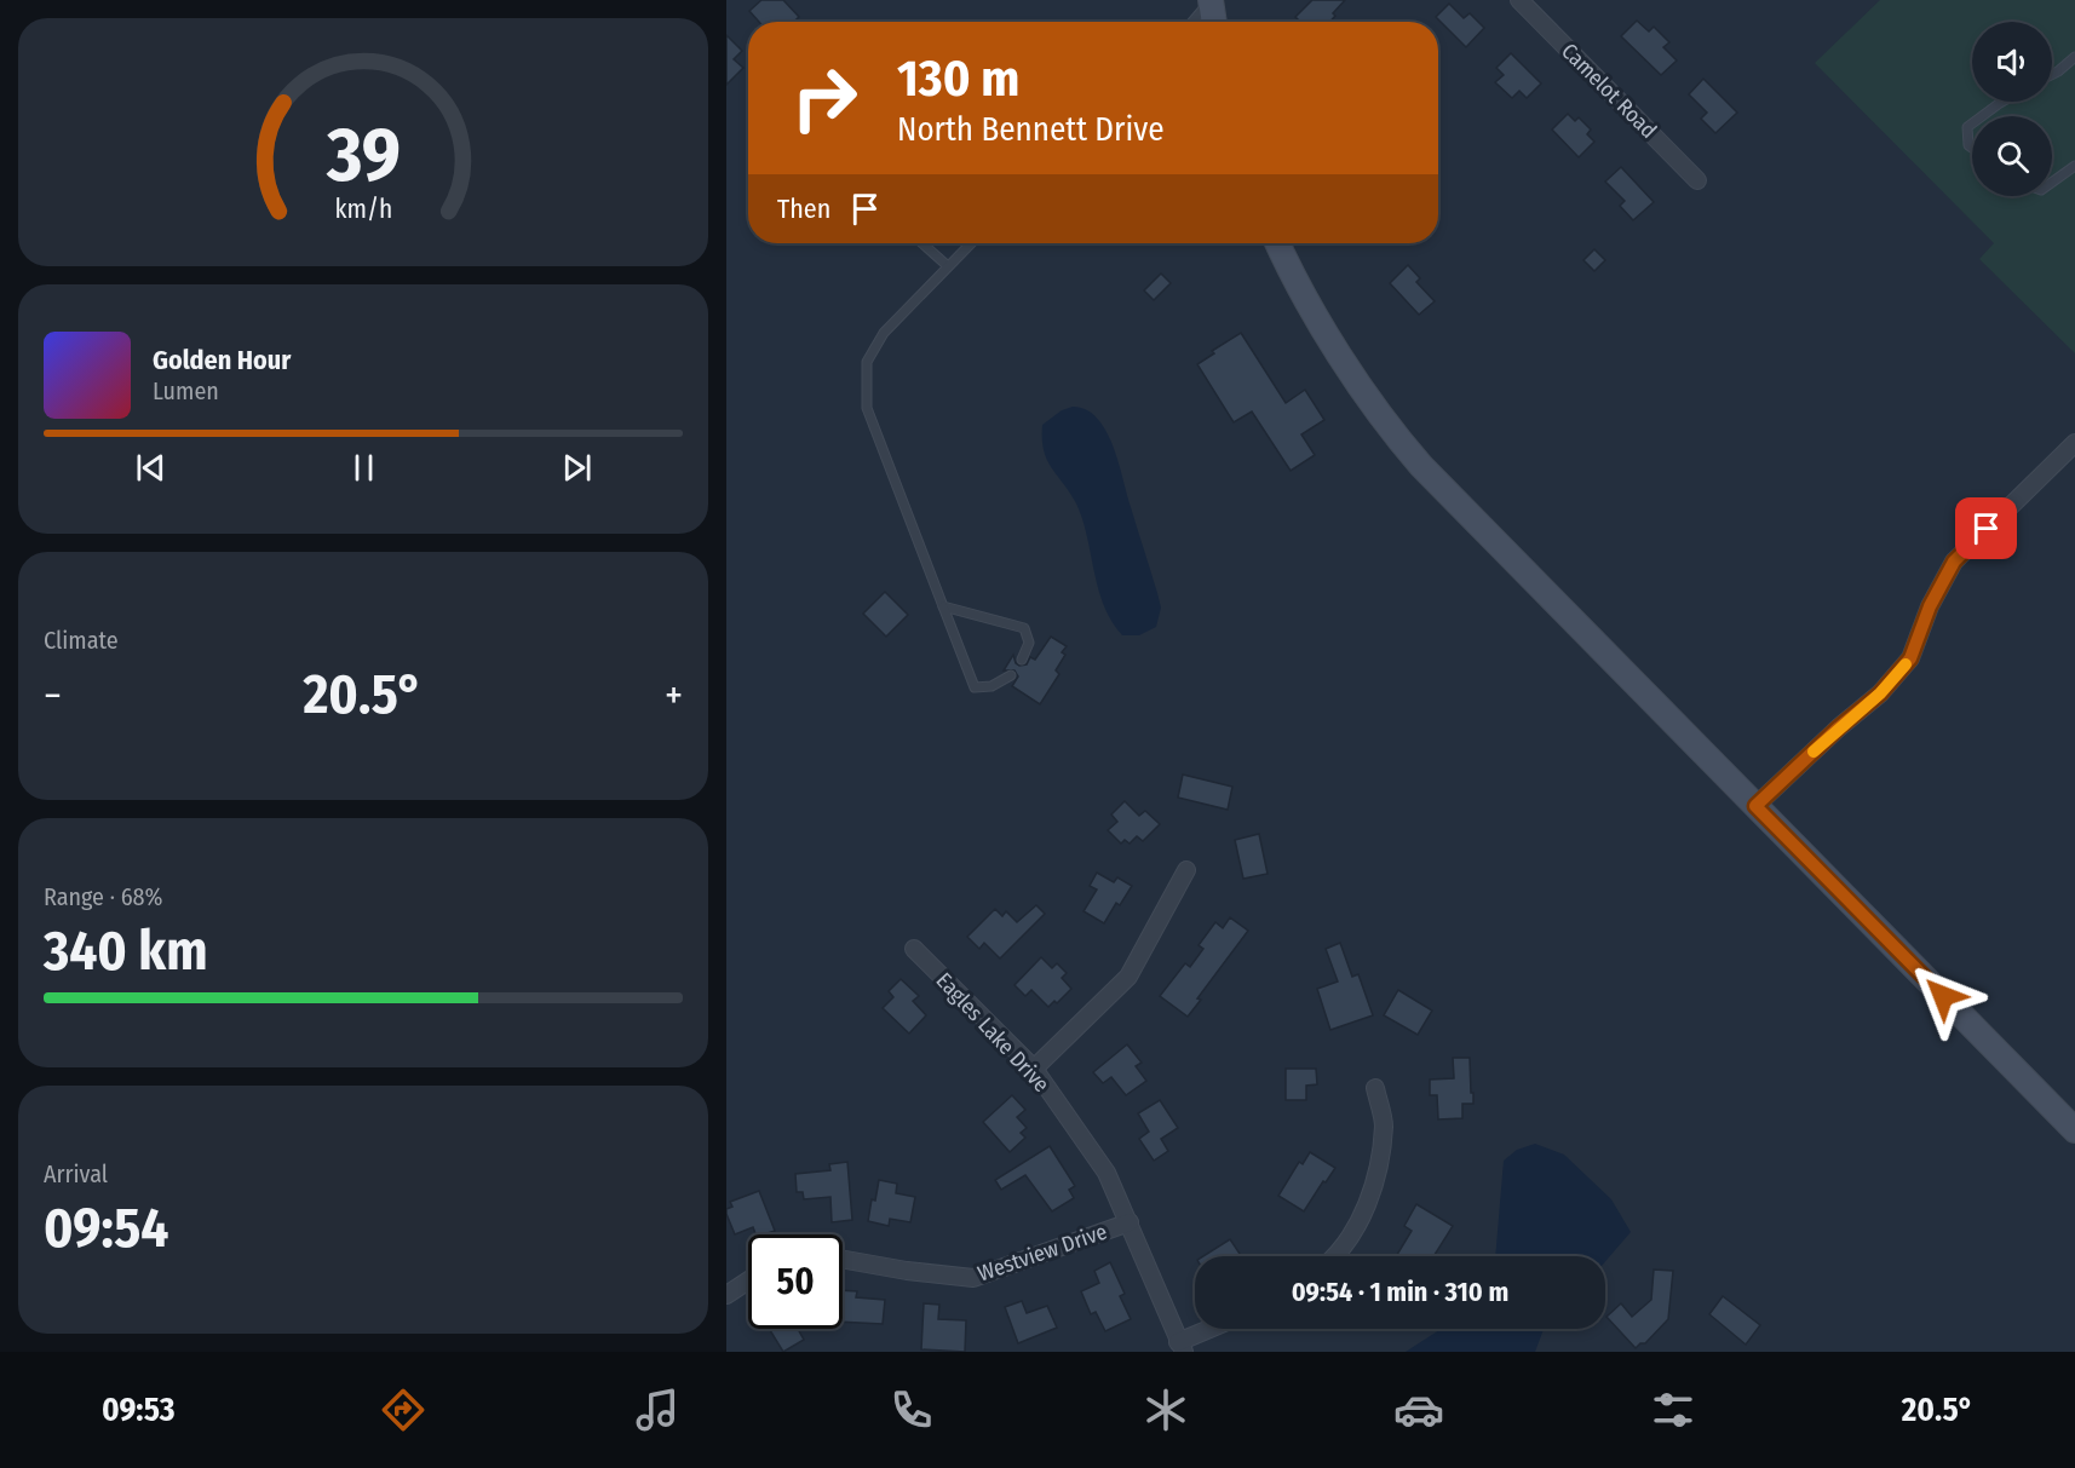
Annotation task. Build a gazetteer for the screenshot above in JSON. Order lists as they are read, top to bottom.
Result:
{
  "streets": {
    "street": ["Camelot Road", "Eagles Lake Drive", "Westview Drive"]
  },
  "crossings": [
    ["Eagles Lake Drive", "Westview Drive"]
  ],
  "page": {
    "turn": ["130 m", "North Bennett Drive"],
    "then": "Then",
    "song": ["Golden Hour", "Lumen"],
    "tile": [
      "Climate",
      ["Range · 68%", "340 km"],
      ["Arrival", "09:54"]
    ],
    "heat": ["−", "20.5°", "+"],
    "limit": "50",
    "trip": "09:54 · 1 min · 310 m",
    "tabs": ["09:53", "20.5°"],
    "gauge": ["39", "km/h"]
  }
}
